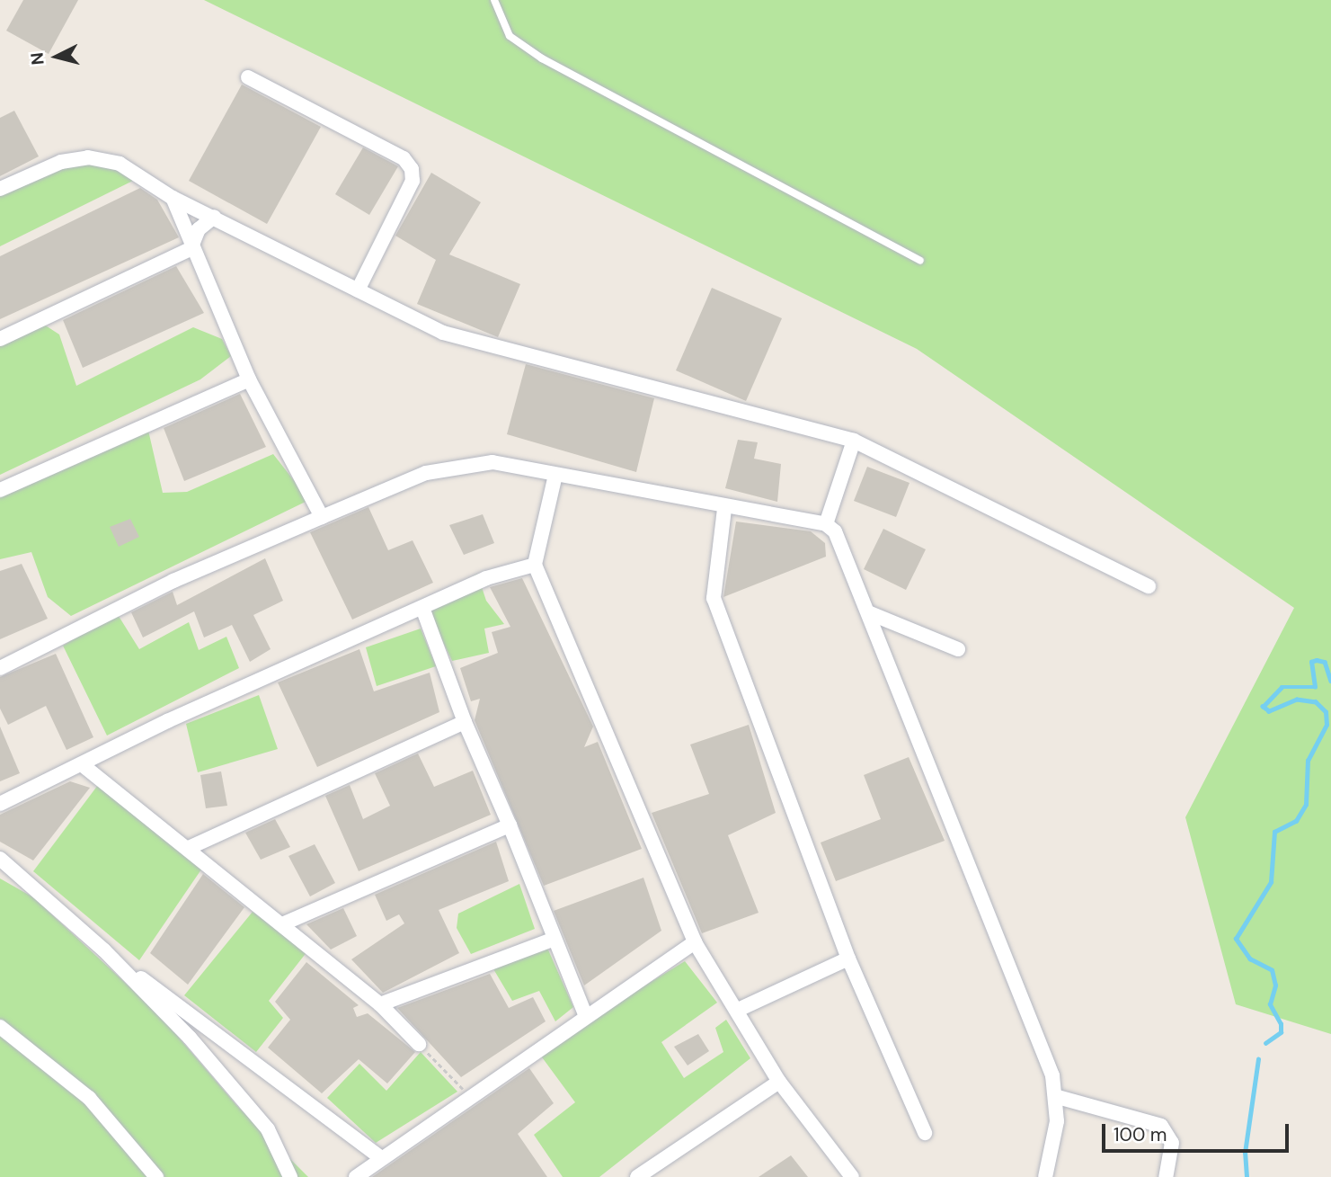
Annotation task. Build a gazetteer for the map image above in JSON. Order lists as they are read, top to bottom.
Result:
{
  "scale_bar": "100 m",
  "north": "left"
}
